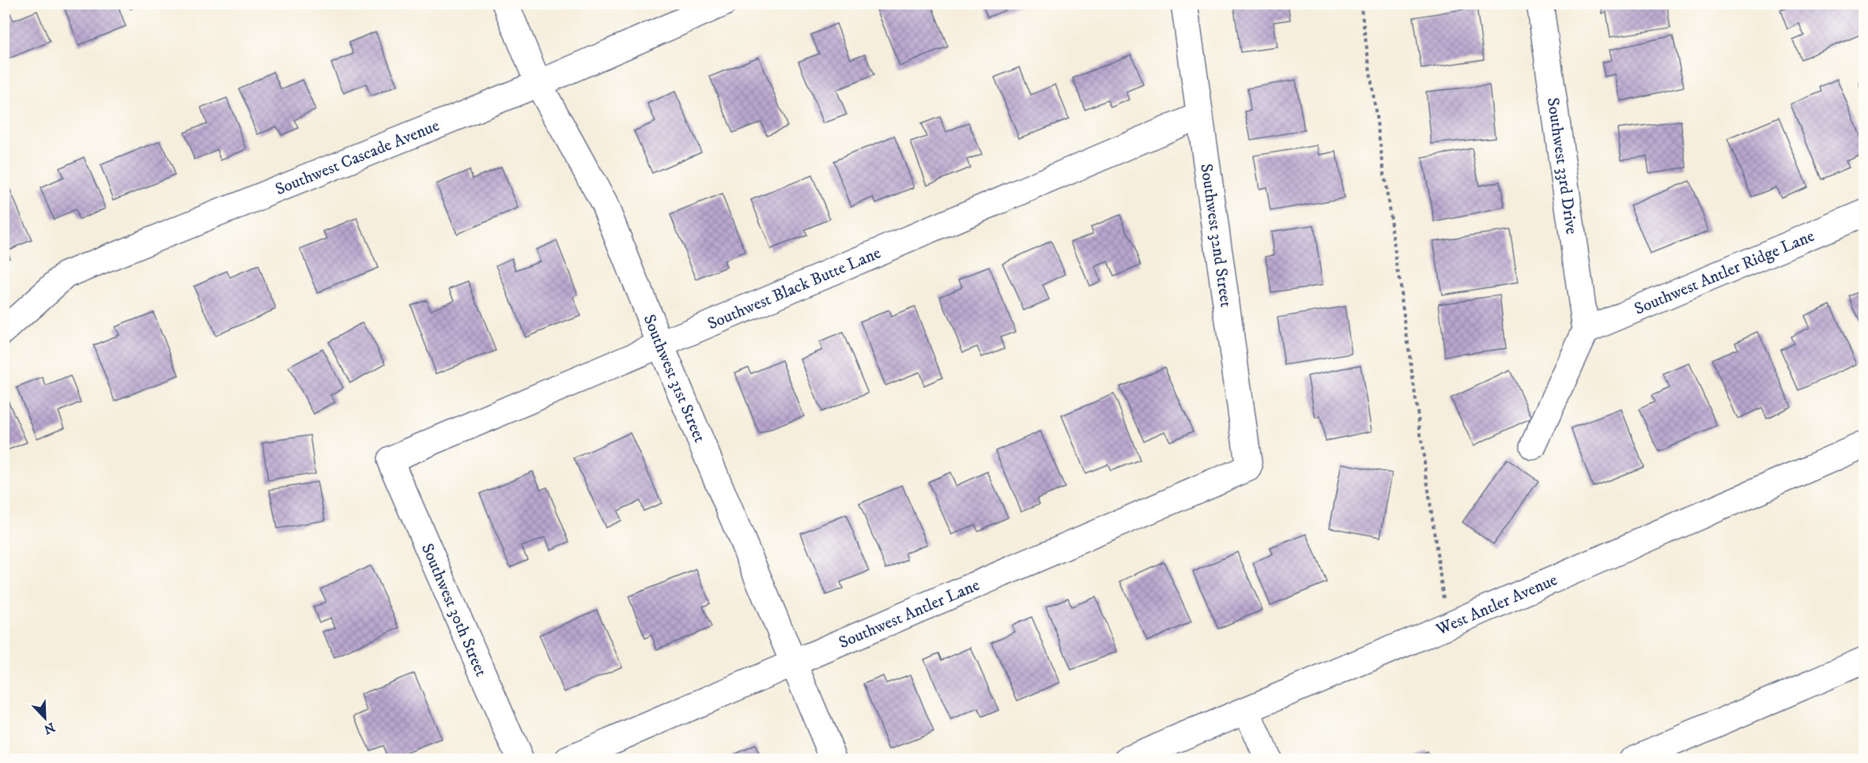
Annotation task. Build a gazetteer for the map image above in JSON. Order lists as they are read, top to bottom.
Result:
{
  "streets": {
    "street": [
      "Southwest Cascade Avenue",
      "Southwest 33rd Drive",
      "Southwest 32nd Street",
      "Southwest Antler Ridge Lane",
      "Southwest Black Butte Lane",
      "Southwest 31st Street",
      "West Antler Avenue",
      "Southwest 30th Street",
      "Southwest Antler Lane"
    ]
  },
  "crossings": [
    ["Southwest Cascade Avenue", "Southwest 31st Street"],
    ["Southwest 33rd Drive", "Southwest Antler Ridge Lane"],
    ["Southwest 32nd Street", "Southwest Black Butte Lane"],
    ["Southwest 32nd Street", "Southwest Antler Lane"],
    ["Southwest Black Butte Lane", "Southwest 31st Street"],
    ["Southwest Black Butte Lane", "Southwest 30th Street"],
    ["Southwest 31st Street", "Southwest Antler Lane"]
  ],
  "north": "bottom right"
}
